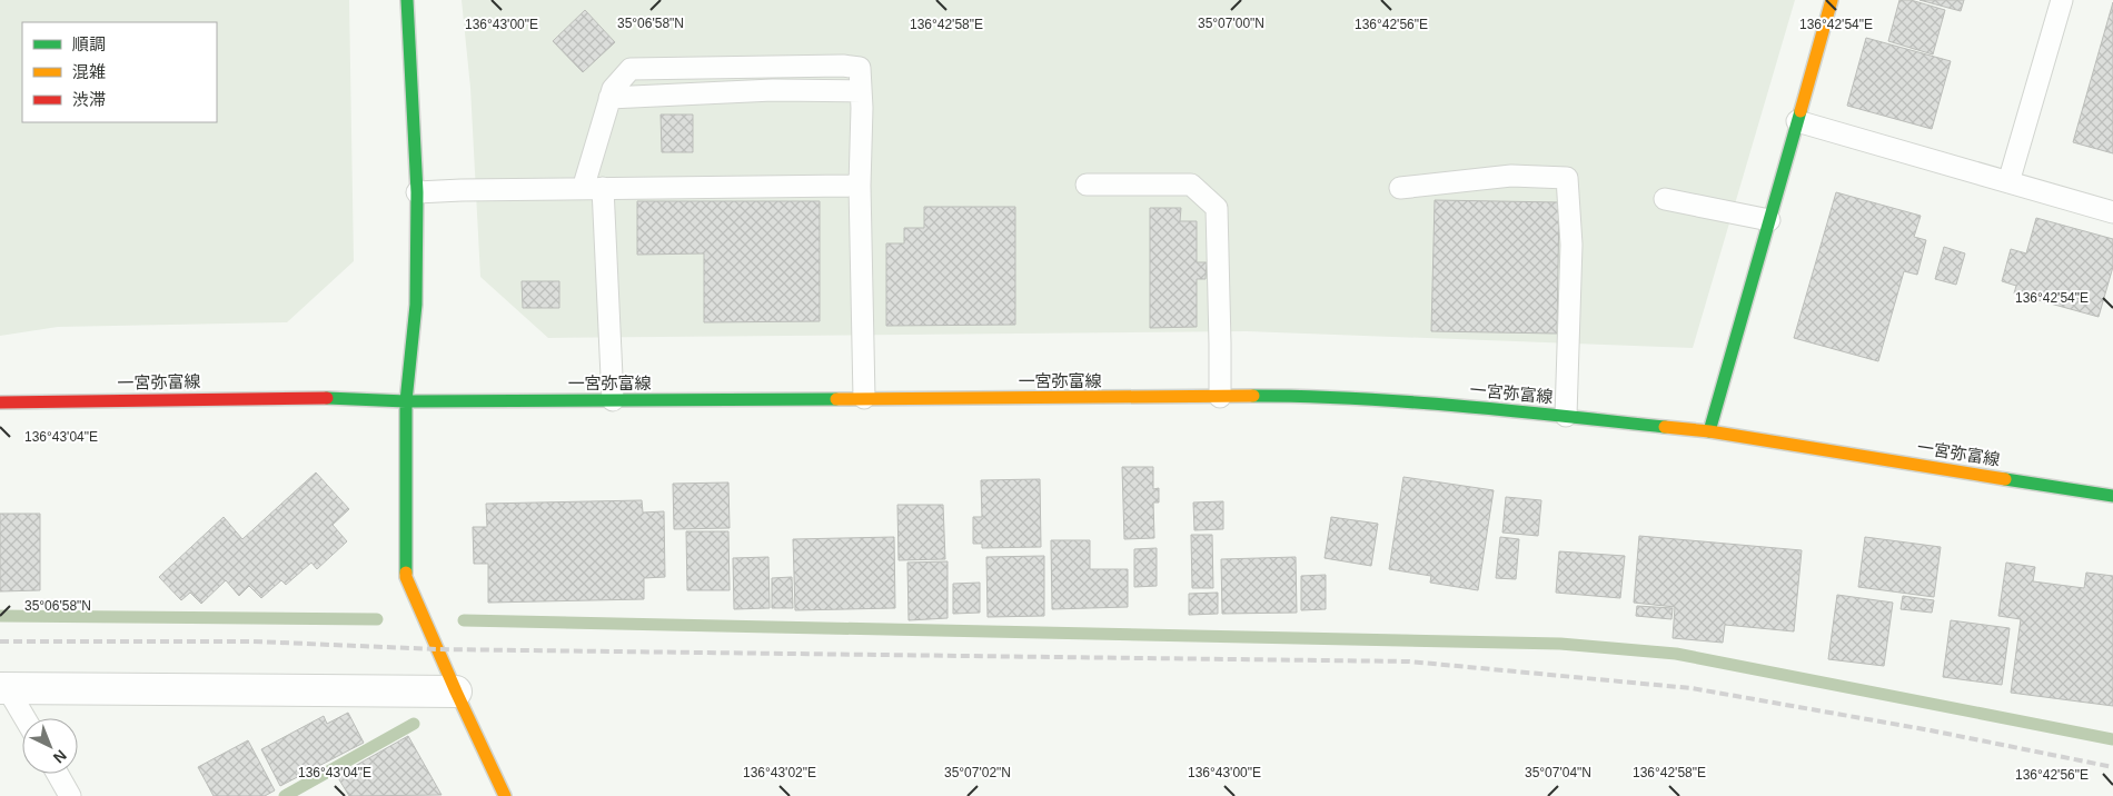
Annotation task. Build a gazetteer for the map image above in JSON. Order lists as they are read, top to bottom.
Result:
{
  "streets": {
    "main road": ["一宮弥富線"]
  },
  "legend": ["順調", "混雑", "渋滞"],
  "north": "bottom right",
  "coordinates": [
    "35°06'58\"N",
    "35°07'00\"N",
    "136°43'00\"E",
    "136°42'54\"E",
    "136°42'58\"E",
    "136°42'56\"E",
    "136°43'04\"E",
    "136°43'02\"E",
    "35°07'02\"N",
    "35°07'04\"N"
  ]
}
